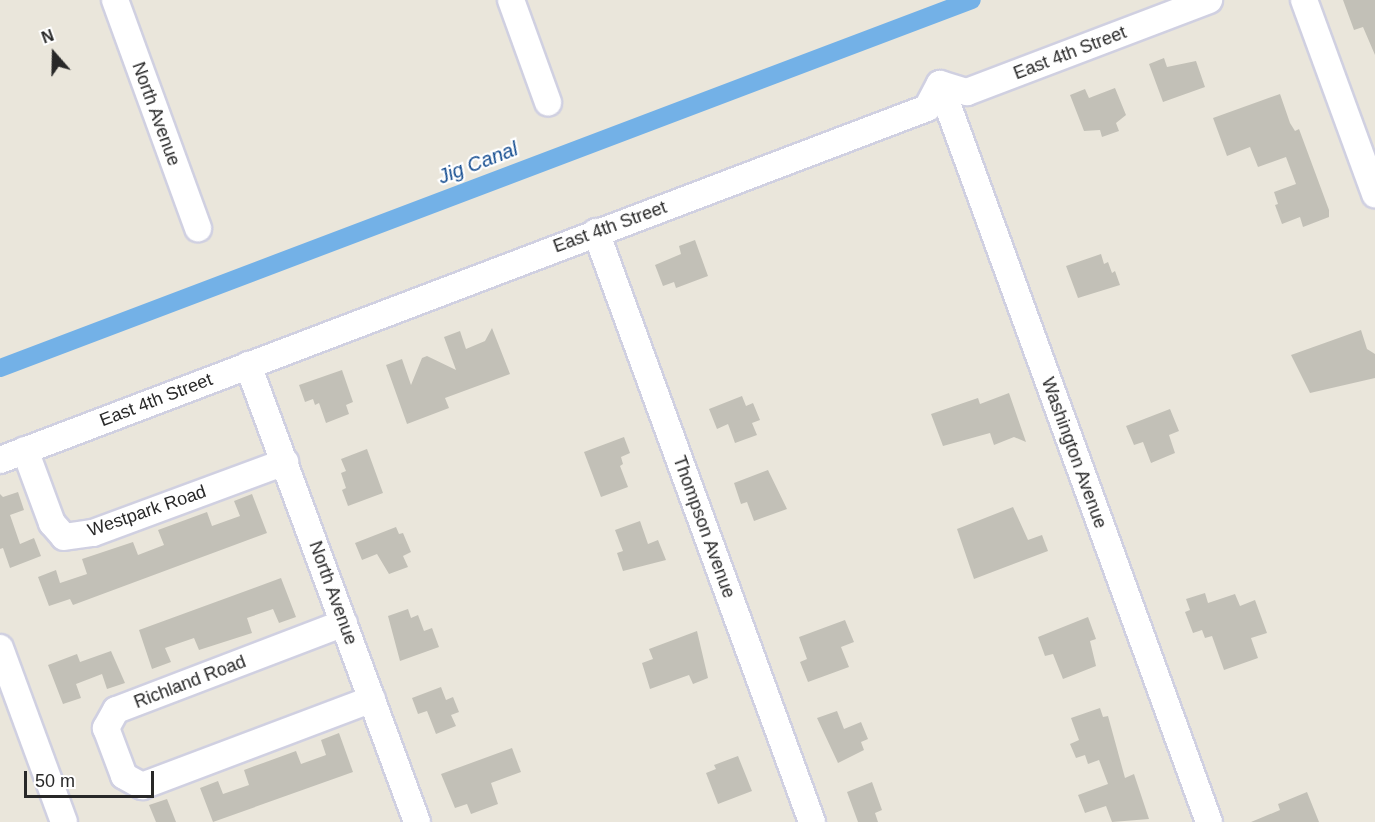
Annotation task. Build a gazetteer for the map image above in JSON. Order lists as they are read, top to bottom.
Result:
{
  "streets": {
    "street": [
      "East 4th Street",
      "North Avenue",
      "Washington Avenue",
      "Westpark Road",
      "Thompson Avenue",
      "Richland Road"
    ]
  },
  "crossings": [
    ["East 4th Street", "North Avenue"],
    ["East 4th Street", "Washington Avenue"],
    ["East 4th Street", "Westpark Road"],
    ["East 4th Street", "Thompson Avenue"],
    ["North Avenue", "Westpark Road"],
    ["North Avenue", "Richland Road"]
  ],
  "water": ["Jig Canal"],
  "scale_bar": "50 m",
  "north": "top"
}
